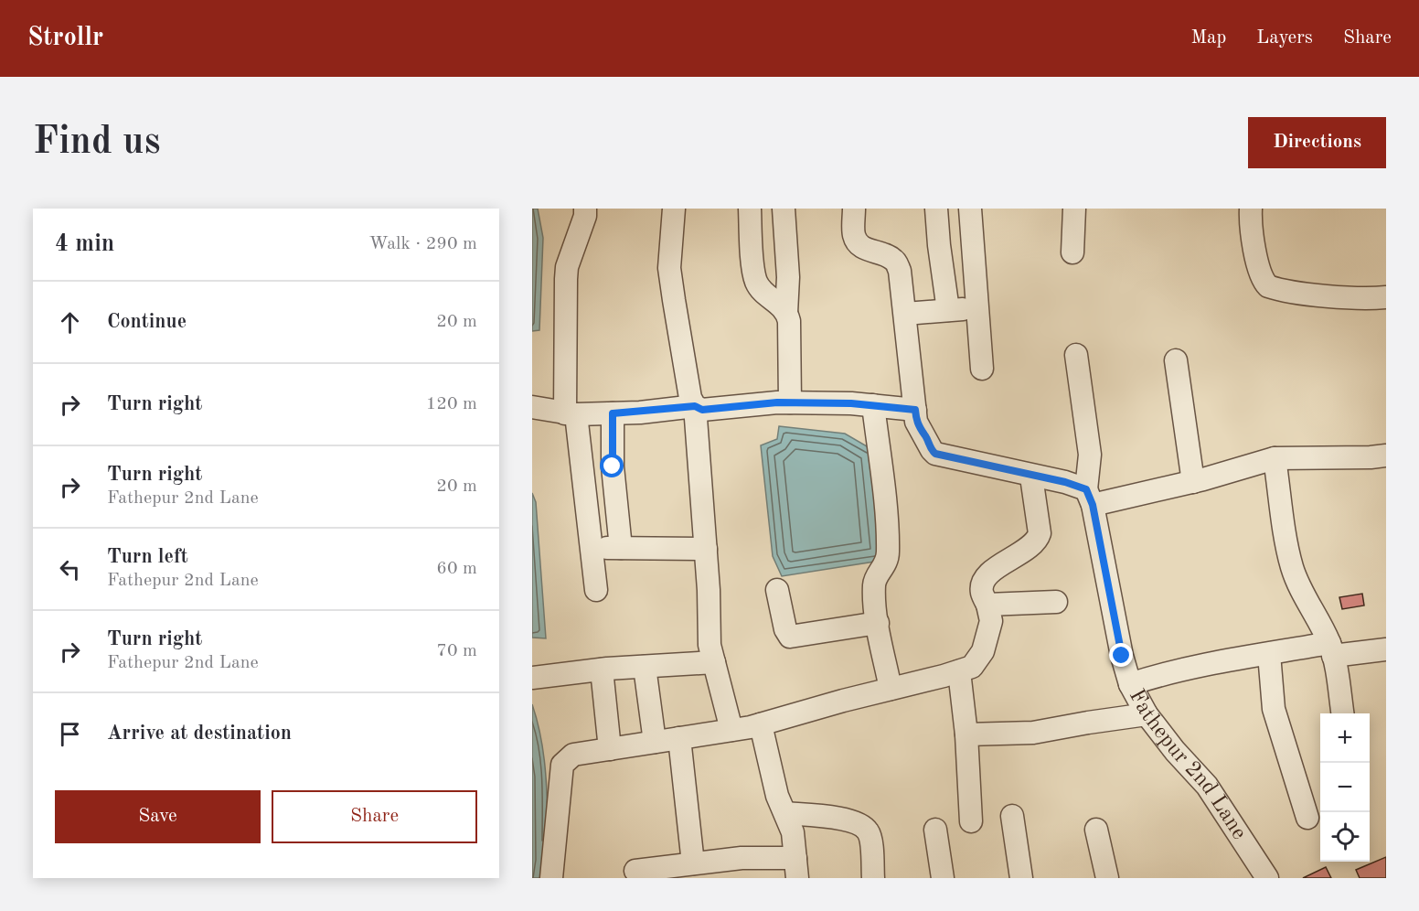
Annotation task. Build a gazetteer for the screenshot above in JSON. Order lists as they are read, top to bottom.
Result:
{
  "streets": {
    "street": ["Fathepur 2nd Lane"]
  },
  "page": {
    "header": "Strollr",
    "nav": ["Map", "Layers", "Share"],
    "buttons": [
      "Directions",
      ["Save", "Share"]
    ],
    "title": "Find us",
    "heading": ["4 min", "Walk · 290 m"],
    "list": [
      ["Continue", "20 m"],
      ["Turn right", "120 m"],
      ["Turn right", "Fathepur 2nd Lane", "20 m"],
      ["Turn left", "Fathepur 2nd Lane", "60 m"],
      ["Turn right", "Fathepur 2nd Lane", "70 m"],
      "Arrive at destination"
    ],
    "map_buttons": ["+", "−"]
  }
}
